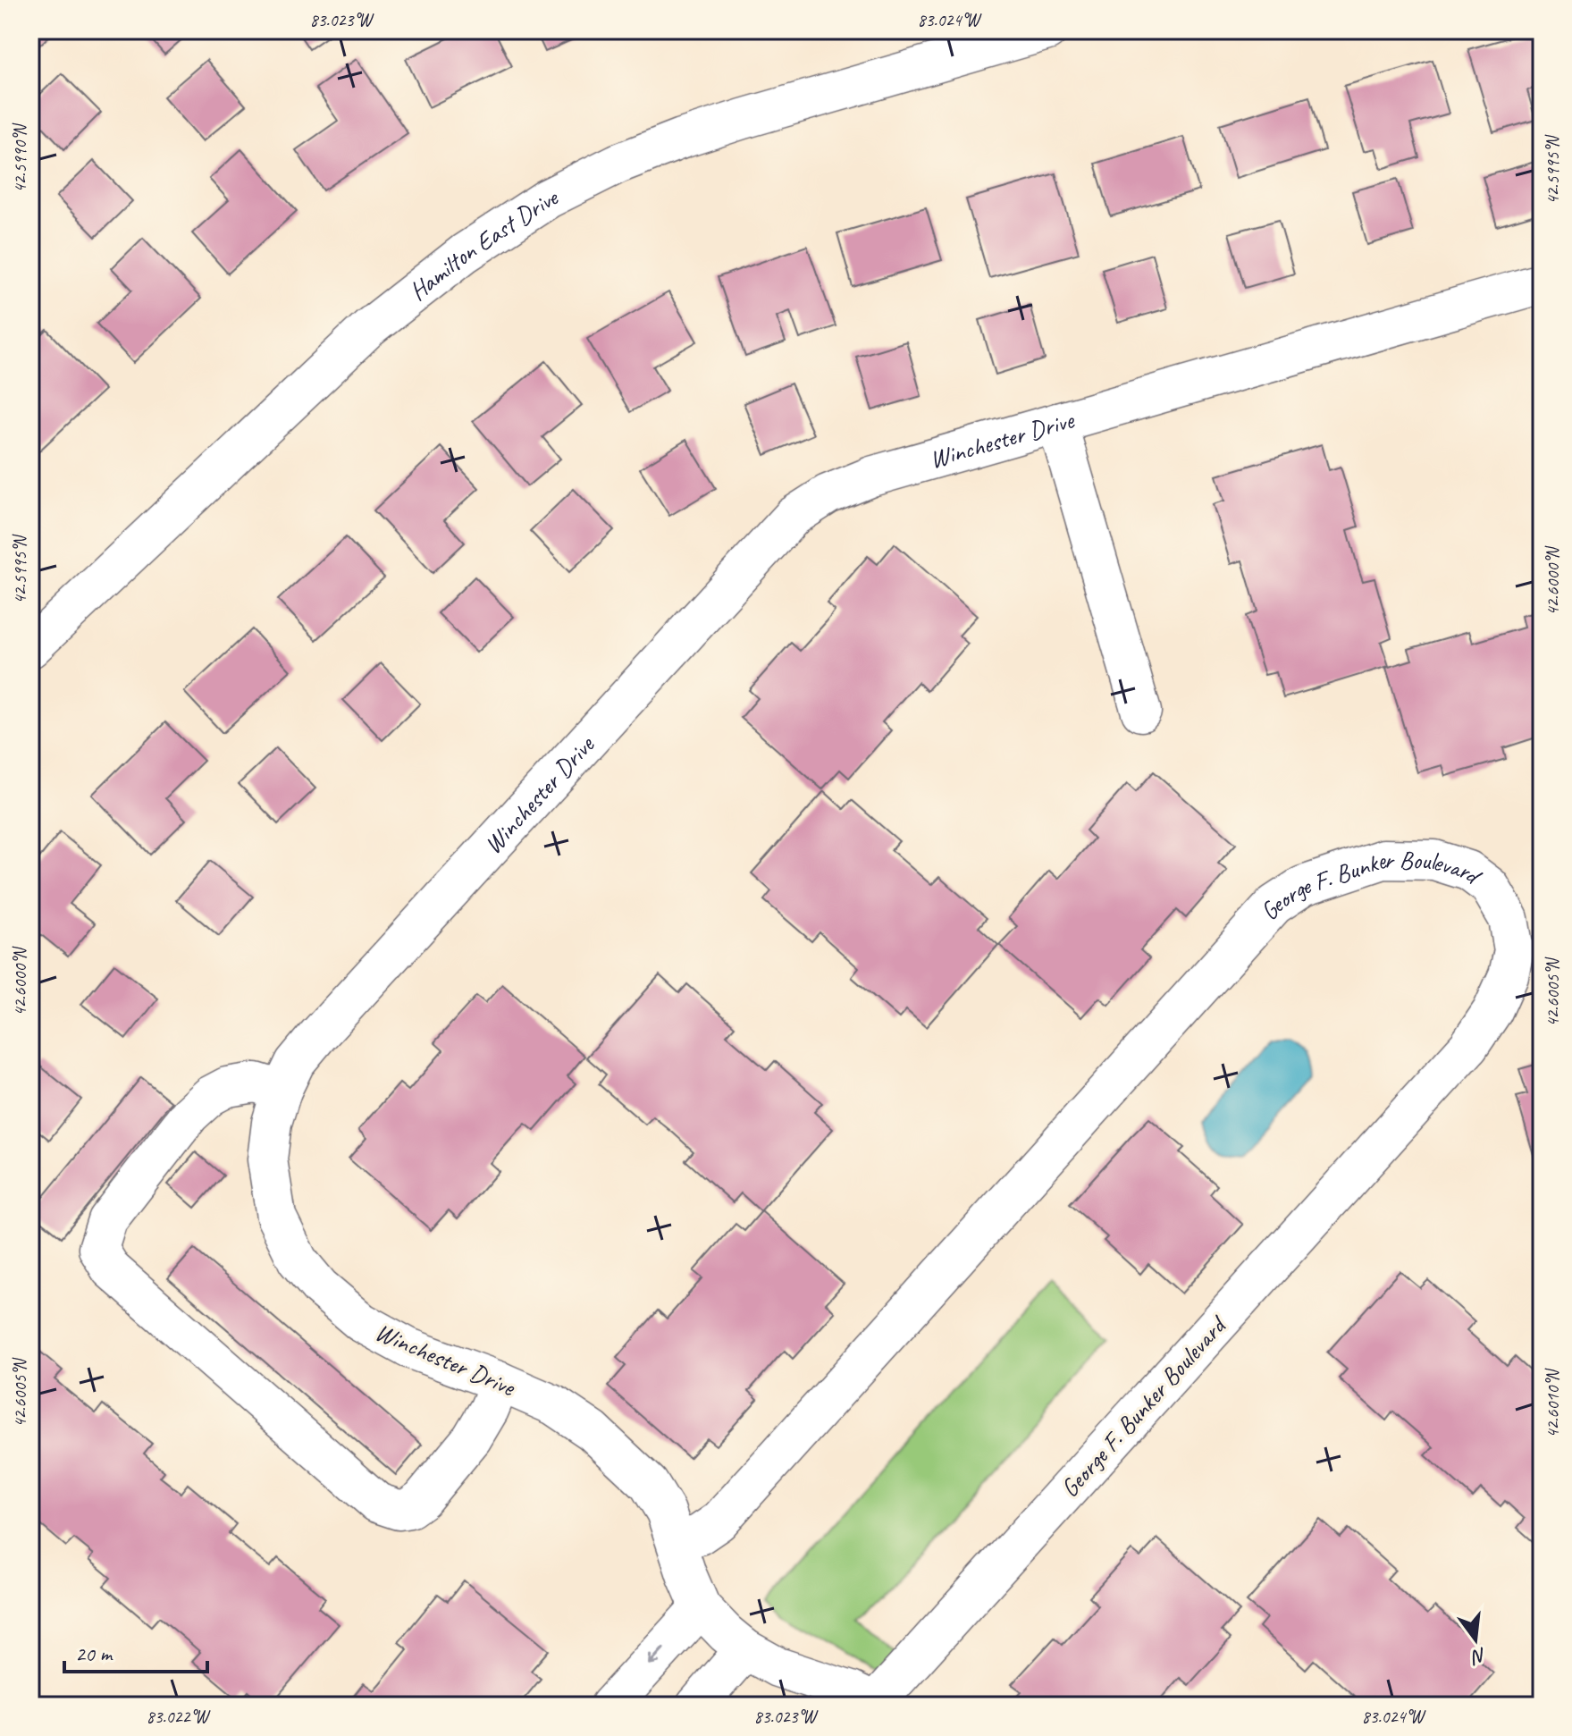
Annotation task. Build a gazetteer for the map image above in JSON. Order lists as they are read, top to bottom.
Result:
{
  "streets": {
    "street": ["Hamilton East Drive", "Winchester Drive", "George F. Bunker Boulevard"]
  },
  "crossings": [
    ["Winchester Drive", "George F. Bunker Boulevard"]
  ],
  "scale_bar": "20 m",
  "north": "bottom",
  "coordinates": [
    "83.023°W",
    "83.024°W",
    "42.5990°N",
    "42.5995°N",
    "42.6000°N",
    "42.6005°N",
    "42.6010°N",
    "83.022°W"
  ]
}
